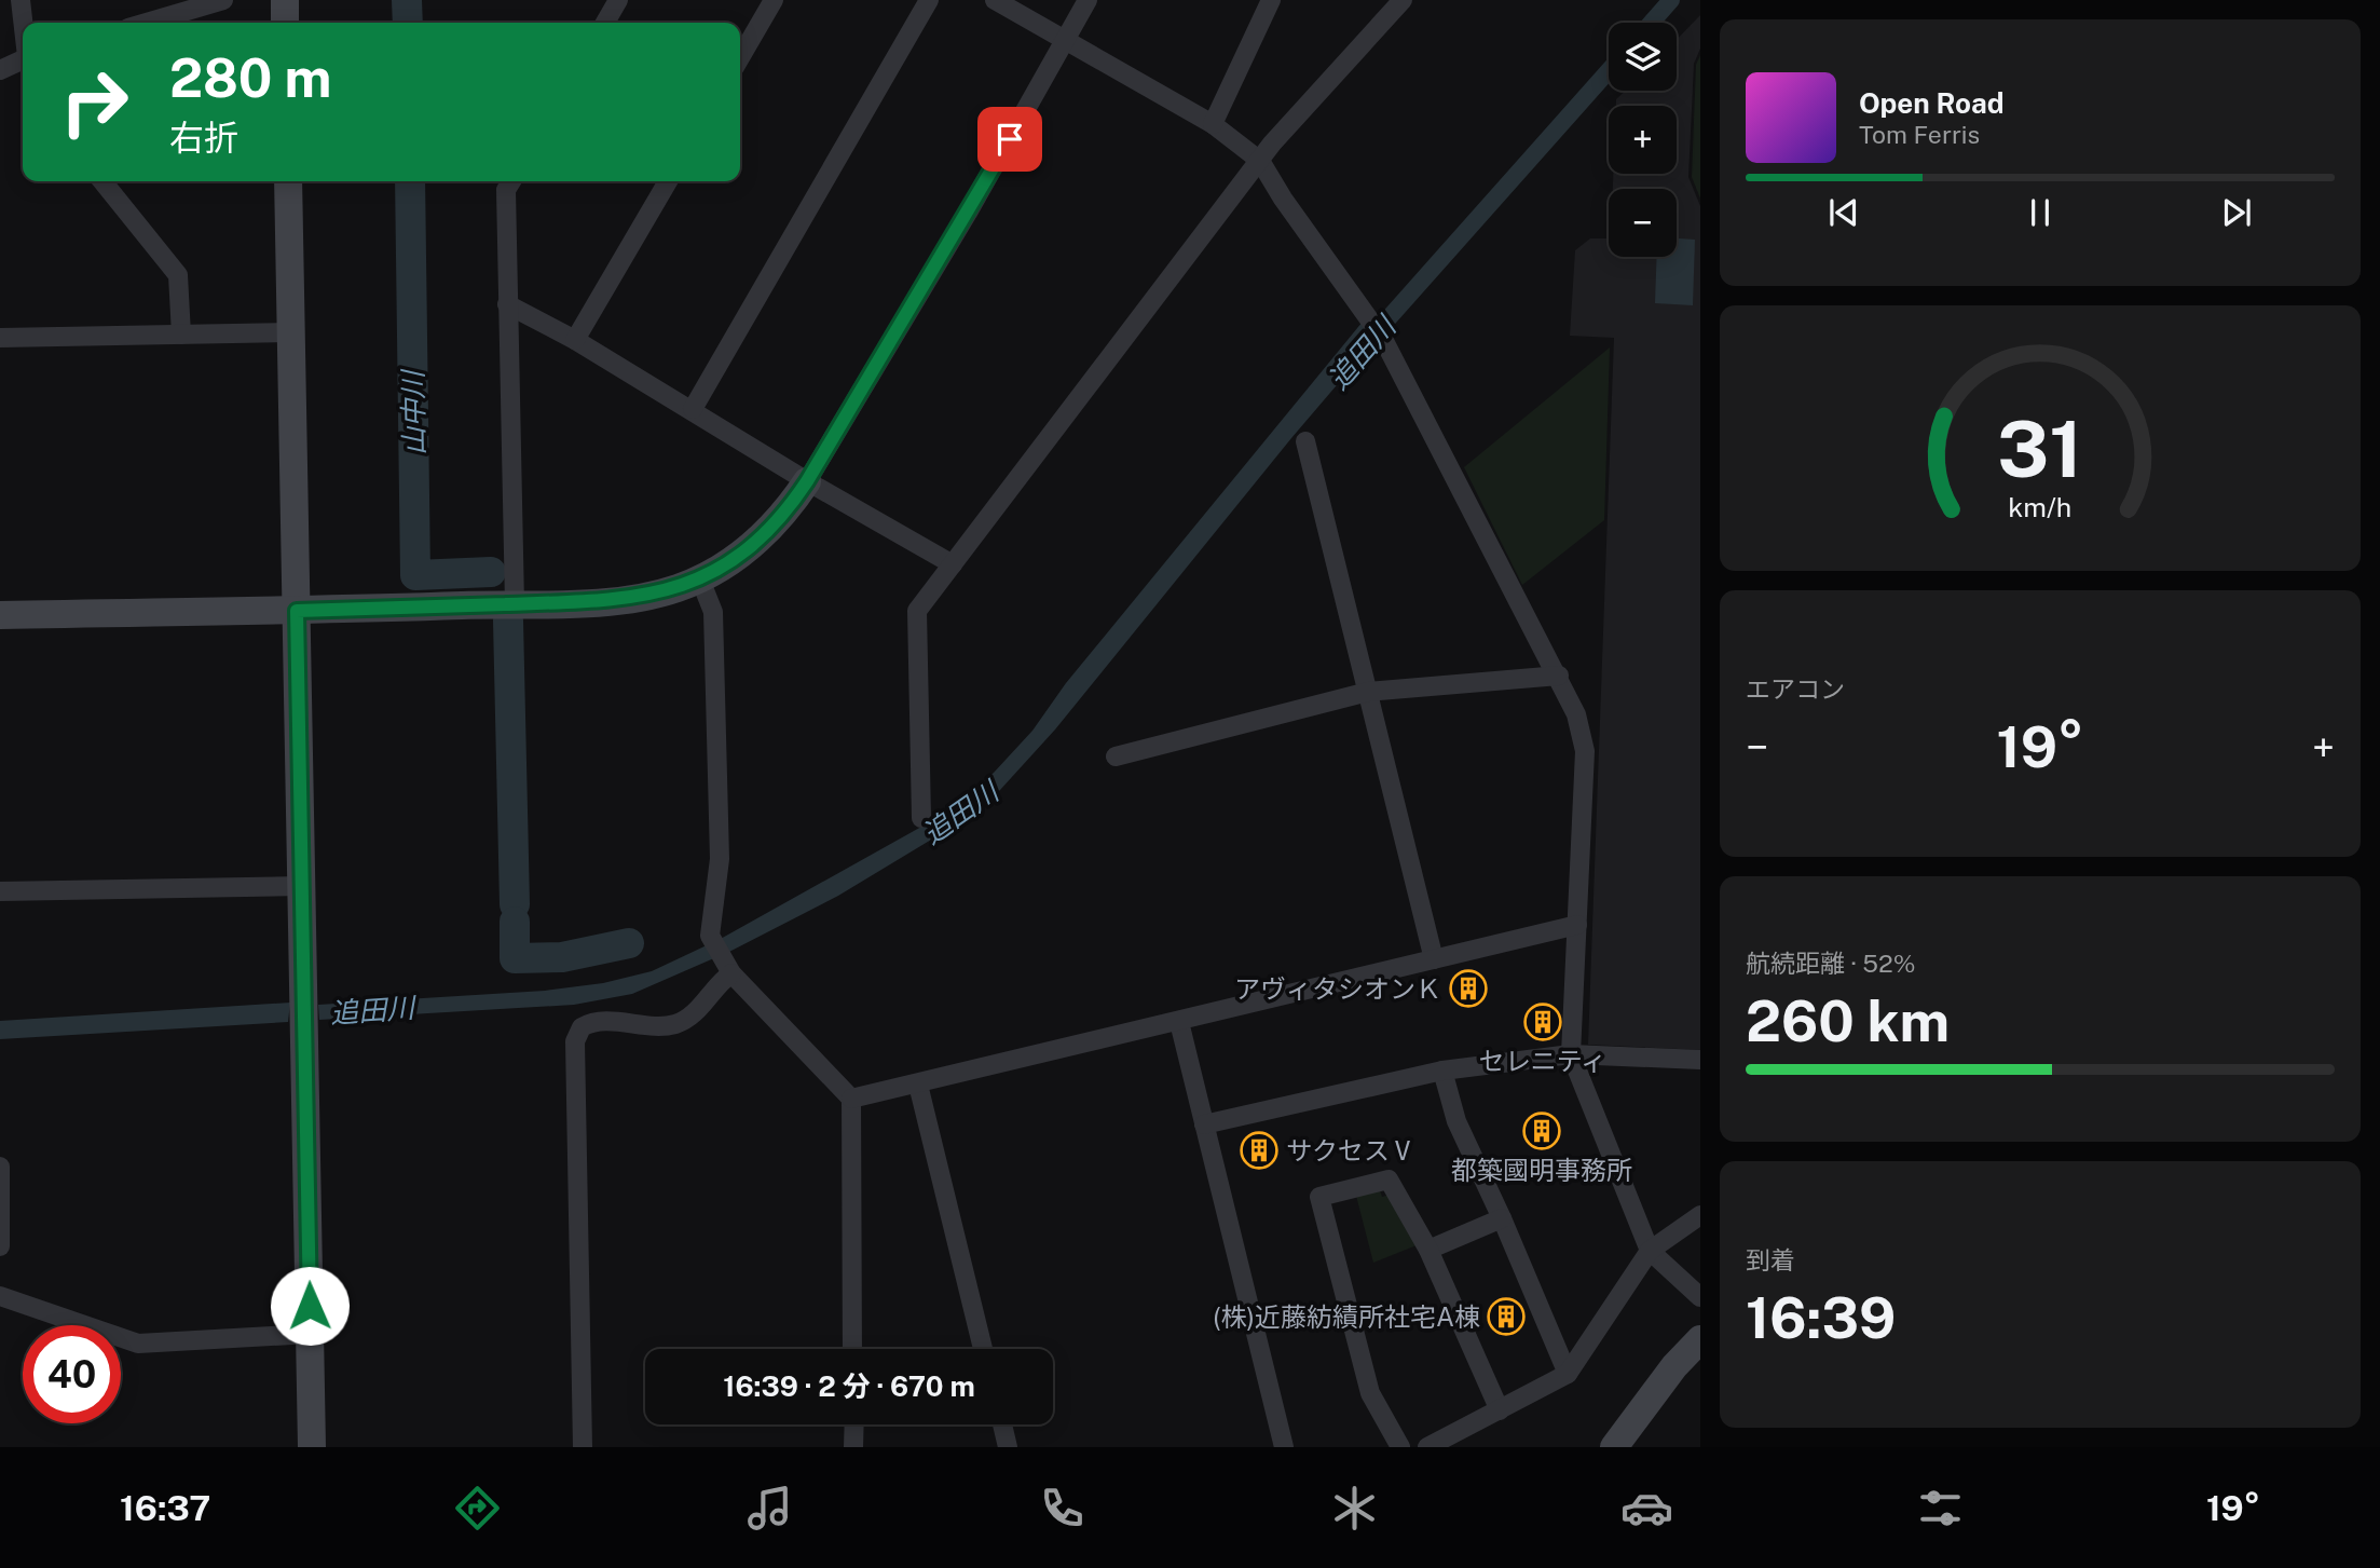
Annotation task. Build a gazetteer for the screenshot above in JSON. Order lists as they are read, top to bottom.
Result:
{
  "water": ["追田川", "山中川"],
  "places": {
    "building": [
      "アヴィタシオンＫ",
      "セレニティ",
      "都築國明事務所",
      "サクセスⅤ",
      "(株)近藤紡績所社宅A棟"
    ]
  },
  "page": {
    "map_buttons": ["+", "−"],
    "turn": ["280 m", "右折"],
    "song": ["Open Road", "Tom Ferris"],
    "tile": [
      "エアコン",
      ["航続距離 · 52%", "260 km"],
      ["到着", "16:39"]
    ],
    "heat": ["−", "19°", "+"],
    "limit": "40",
    "trip": "16:39 · 2 分 · 670 m",
    "tabs": ["16:37", "19°"],
    "gauge": ["31", "km/h"]
  }
}
